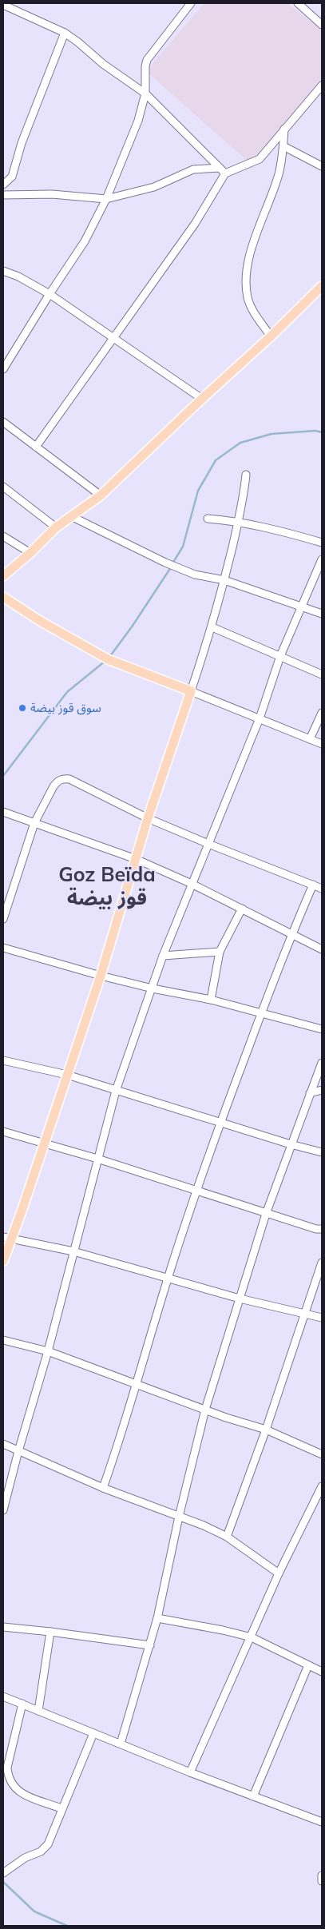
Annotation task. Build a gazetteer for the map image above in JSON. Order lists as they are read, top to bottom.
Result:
{
  "districts": ["Goz Beïda قوز بيضة"],
  "places": ["سوق قوز بيضة"]
}
